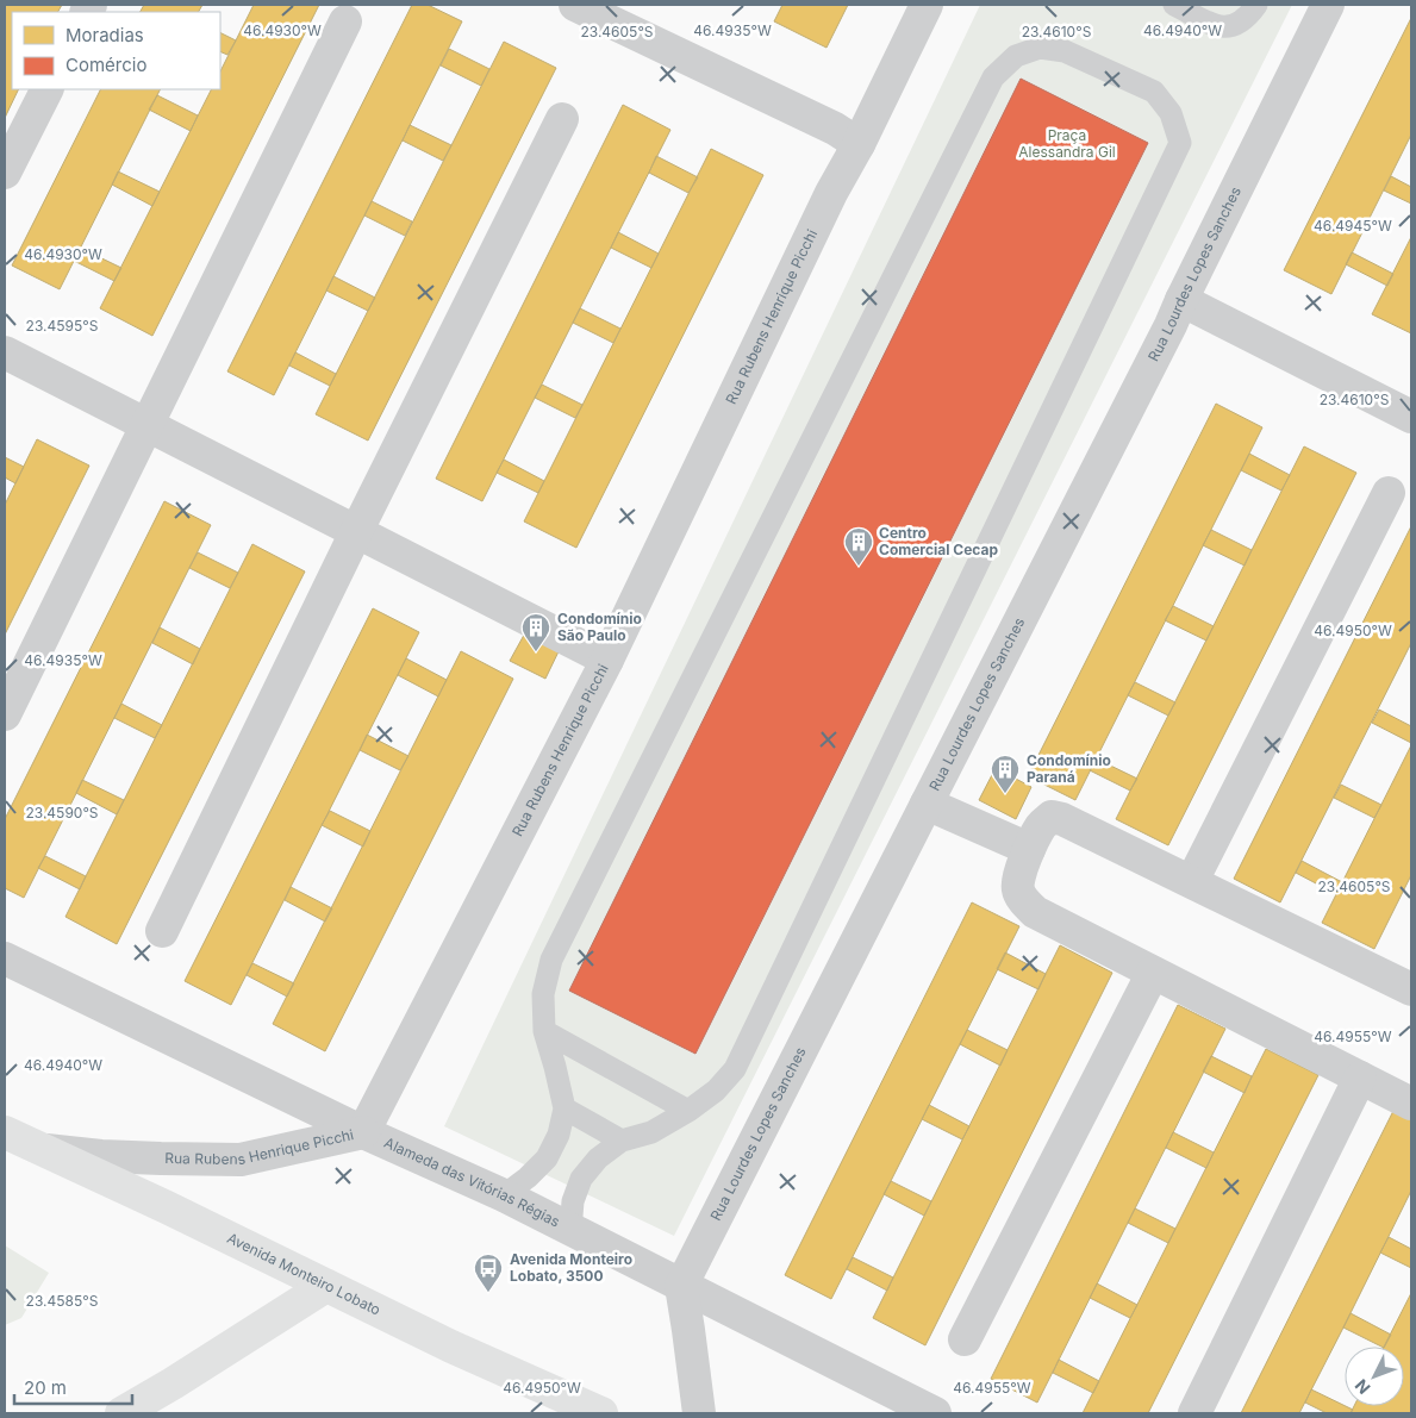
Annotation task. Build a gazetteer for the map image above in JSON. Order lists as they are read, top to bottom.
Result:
{
  "streets": {
    "main road": ["Avenida Monteiro Lobato"],
    "street": ["Rua Lourdes Lopes Sanches", "Rua Rubens Henrique Picchi", "Alameda das Vitórias Régias"]
  },
  "crossings": [
    ["Rua Lourdes Lopes Sanches", "Alameda das Vitórias Régias"],
    ["Rua Rubens Henrique Picchi", "Alameda das Vitórias Régias"],
    ["Rua Rubens Henrique Picchi", "Avenida Monteiro Lobato"]
  ],
  "parks": ["Praça Alessandra Gil"],
  "places": {
    "building": ["Centro Comercial Cecap", "Condomínio São Paulo", "Condomínio Paraná"],
    "bus stop": ["Avenida Monteiro Lobato, 3500"]
  },
  "legend": ["Moradias", "Comércio"],
  "scale_bar": "20 m",
  "north": "bottom left",
  "coordinates": [
    "46.4935°W",
    "46.4930°W",
    "46.4940°W",
    "23.4605°S",
    "23.4610°S",
    "46.4945°W",
    "23.4595°S",
    "46.4950°W",
    "23.4590°S",
    "46.4955°W",
    "23.4585°S"
  ]
}
